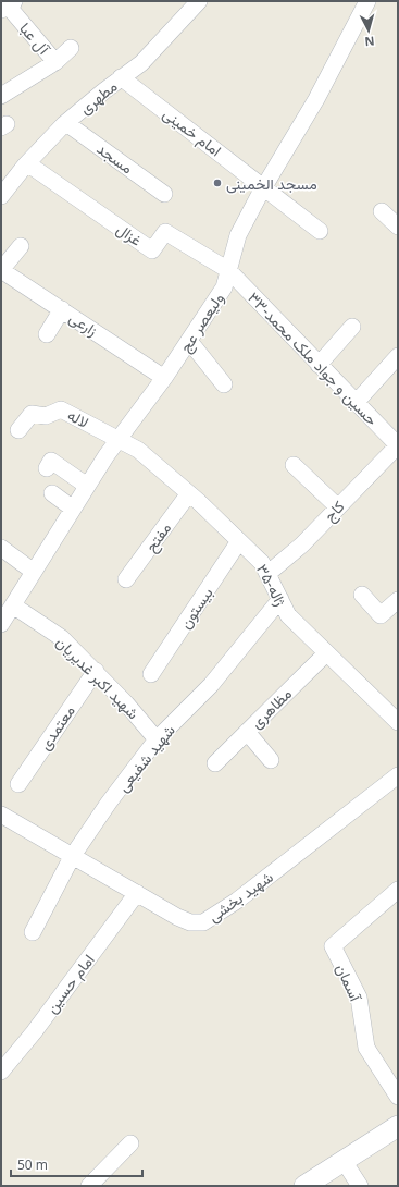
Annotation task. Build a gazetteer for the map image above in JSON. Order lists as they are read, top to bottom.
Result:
{
  "streets": {
    "street": [
      "آل عبا",
      "مطهری",
      "امام خمینی",
      "مسجد",
      "غزال",
      "ولیعصر عج",
      "زارعی",
      "۳۳-حسین و جواد ملک محمد",
      "لاله",
      "کاج",
      "مفتح",
      "۳۵-ژاله",
      "بیستون",
      "شهید اکبر غدیریان",
      "مظاهری",
      "معتمدی",
      "شهید شفیعی",
      "شهید بخشی",
      "آسمان",
      "امام حسین"
    ]
  },
  "crossings": [
    ["مطهری", "امام خمینی"],
    ["مطهری", "مسجد"],
    ["مطهری", "غزال"],
    ["امام خمینی", "ولیعصر عج"],
    ["غزال", "ولیعصر عج"],
    ["غزال", "۳۳-حسین و جواد ملک محمد"],
    ["ولیعصر عج", "زارعی"],
    ["ولیعصر عج", "۳۳-حسین و جواد ملک محمد"],
    ["ولیعصر عج", "لاله"],
    ["ولیعصر عج", "۳۵-ژاله"],
    ["ولیعصر عج", "شهید اکبر غدیریان"],
    ["۳۳-حسین و جواد ملک محمد", "کاج"],
    ["لاله", "۳۵-ژاله"],
    ["کاج", "۳۵-ژاله"],
    ["مفتح", "۳۵-ژاله"],
    ["۳۵-ژاله", "بیستون"],
    ["۳۵-ژاله", "مظاهری"],
    ["۳۵-ژاله", "شهید شفیعی"],
    ["شهید اکبر غدیریان", "معتمدی"],
    ["شهید اکبر غدیریان", "شهید شفیعی"],
    ["شهید شفیعی", "شهید بخشی"],
    ["شهید بخشی", "امام حسین"]
  ],
  "places": ["مسجد الخمینی"],
  "scale_bar": "50 m",
  "north": "bottom"
}
